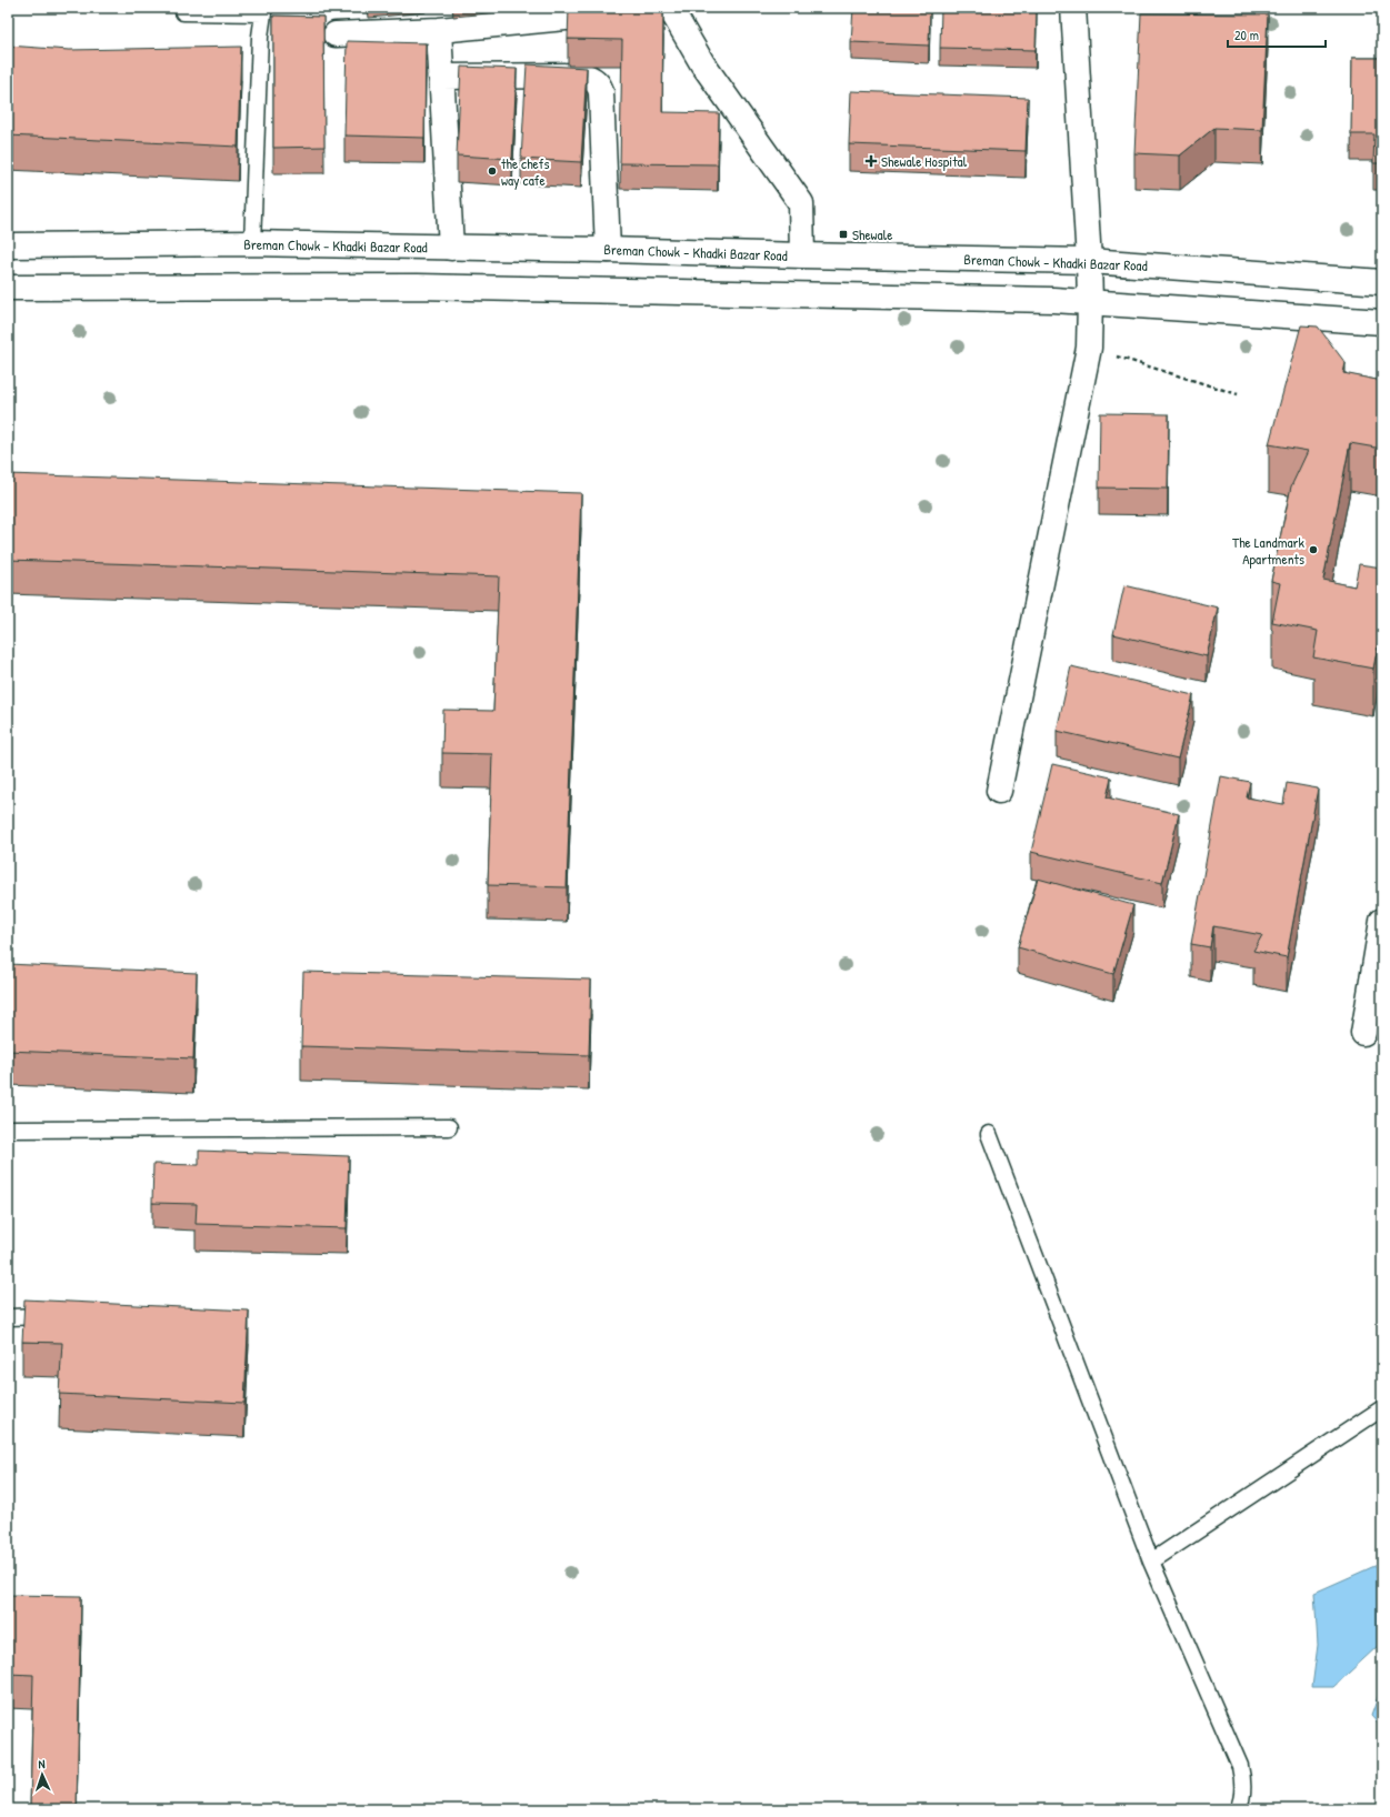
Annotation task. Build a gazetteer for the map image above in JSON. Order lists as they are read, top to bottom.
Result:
{
  "streets": {
    "main road": ["Breman Chowk - Khadki Bazar Road"]
  },
  "places": {
    "health": ["Shewale Hospital"],
    "other": ["the chefs way cafe", "The Landmark Apartments"],
    "transit": ["Shewale"]
  },
  "scale_bar": "20 m",
  "north": "top"
}
